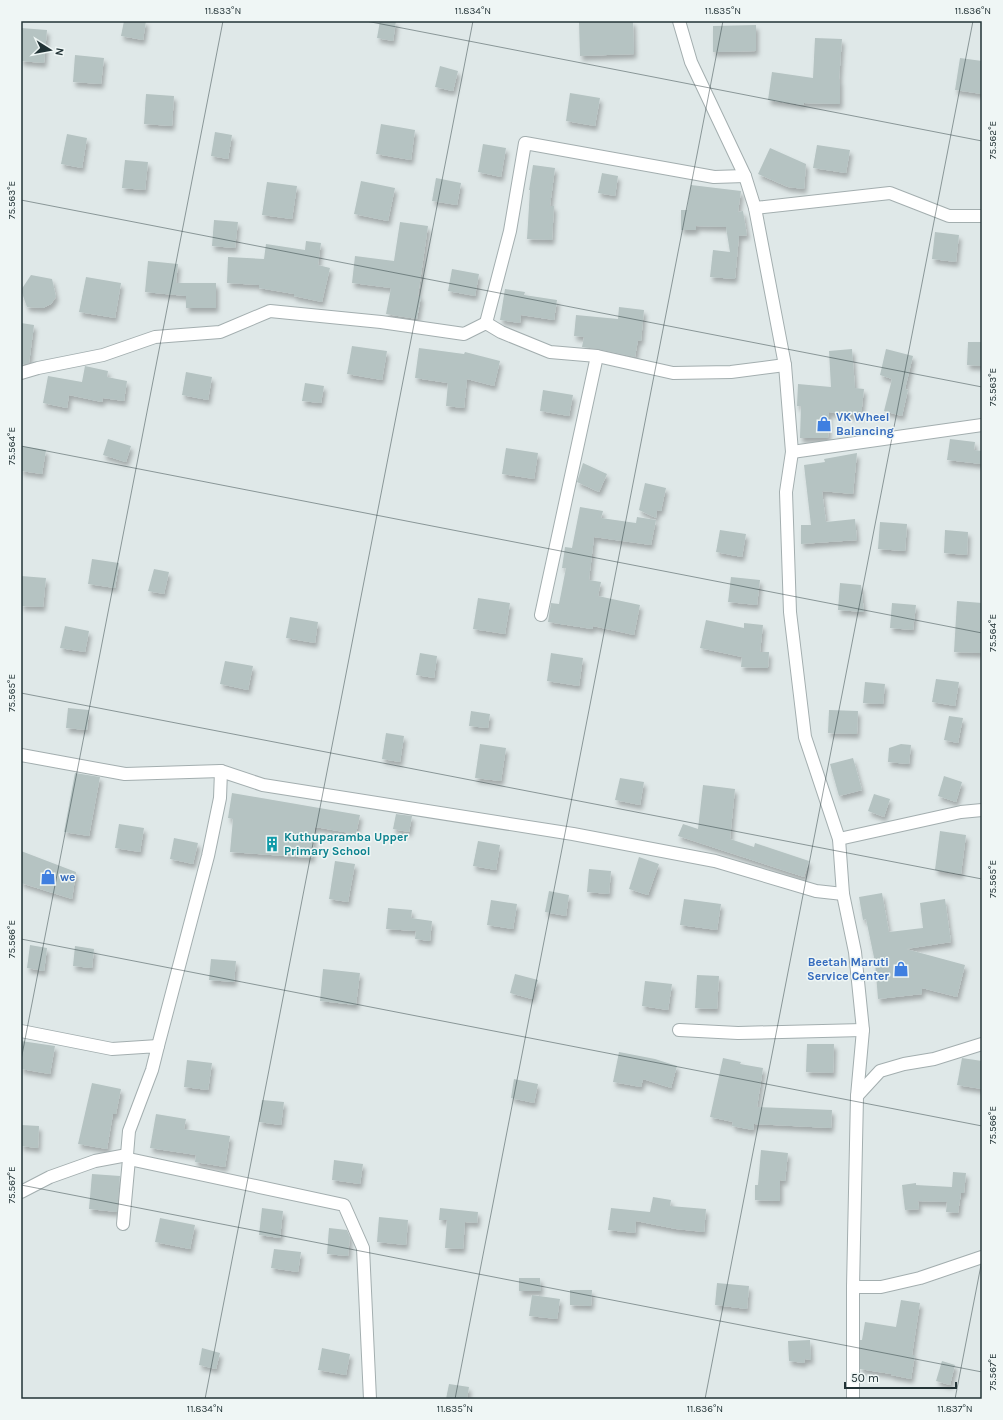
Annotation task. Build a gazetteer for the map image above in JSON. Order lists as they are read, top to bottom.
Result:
{
  "places": {
    "shop": ["VK Wheel Balancing", "we", "Beetah Maruti Service Center"],
    "building": ["Kuthuparamba Upper Primary School"]
  },
  "scale_bar": "50 m",
  "north": "right",
  "coordinates": [
    "11.833°N",
    "11.834°N",
    "11.835°N",
    "11.836°N",
    "75.562°E",
    "75.563°E",
    "75.564°E",
    "75.565°E",
    "75.566°E",
    "75.567°E",
    "11.837°N"
  ]
}
